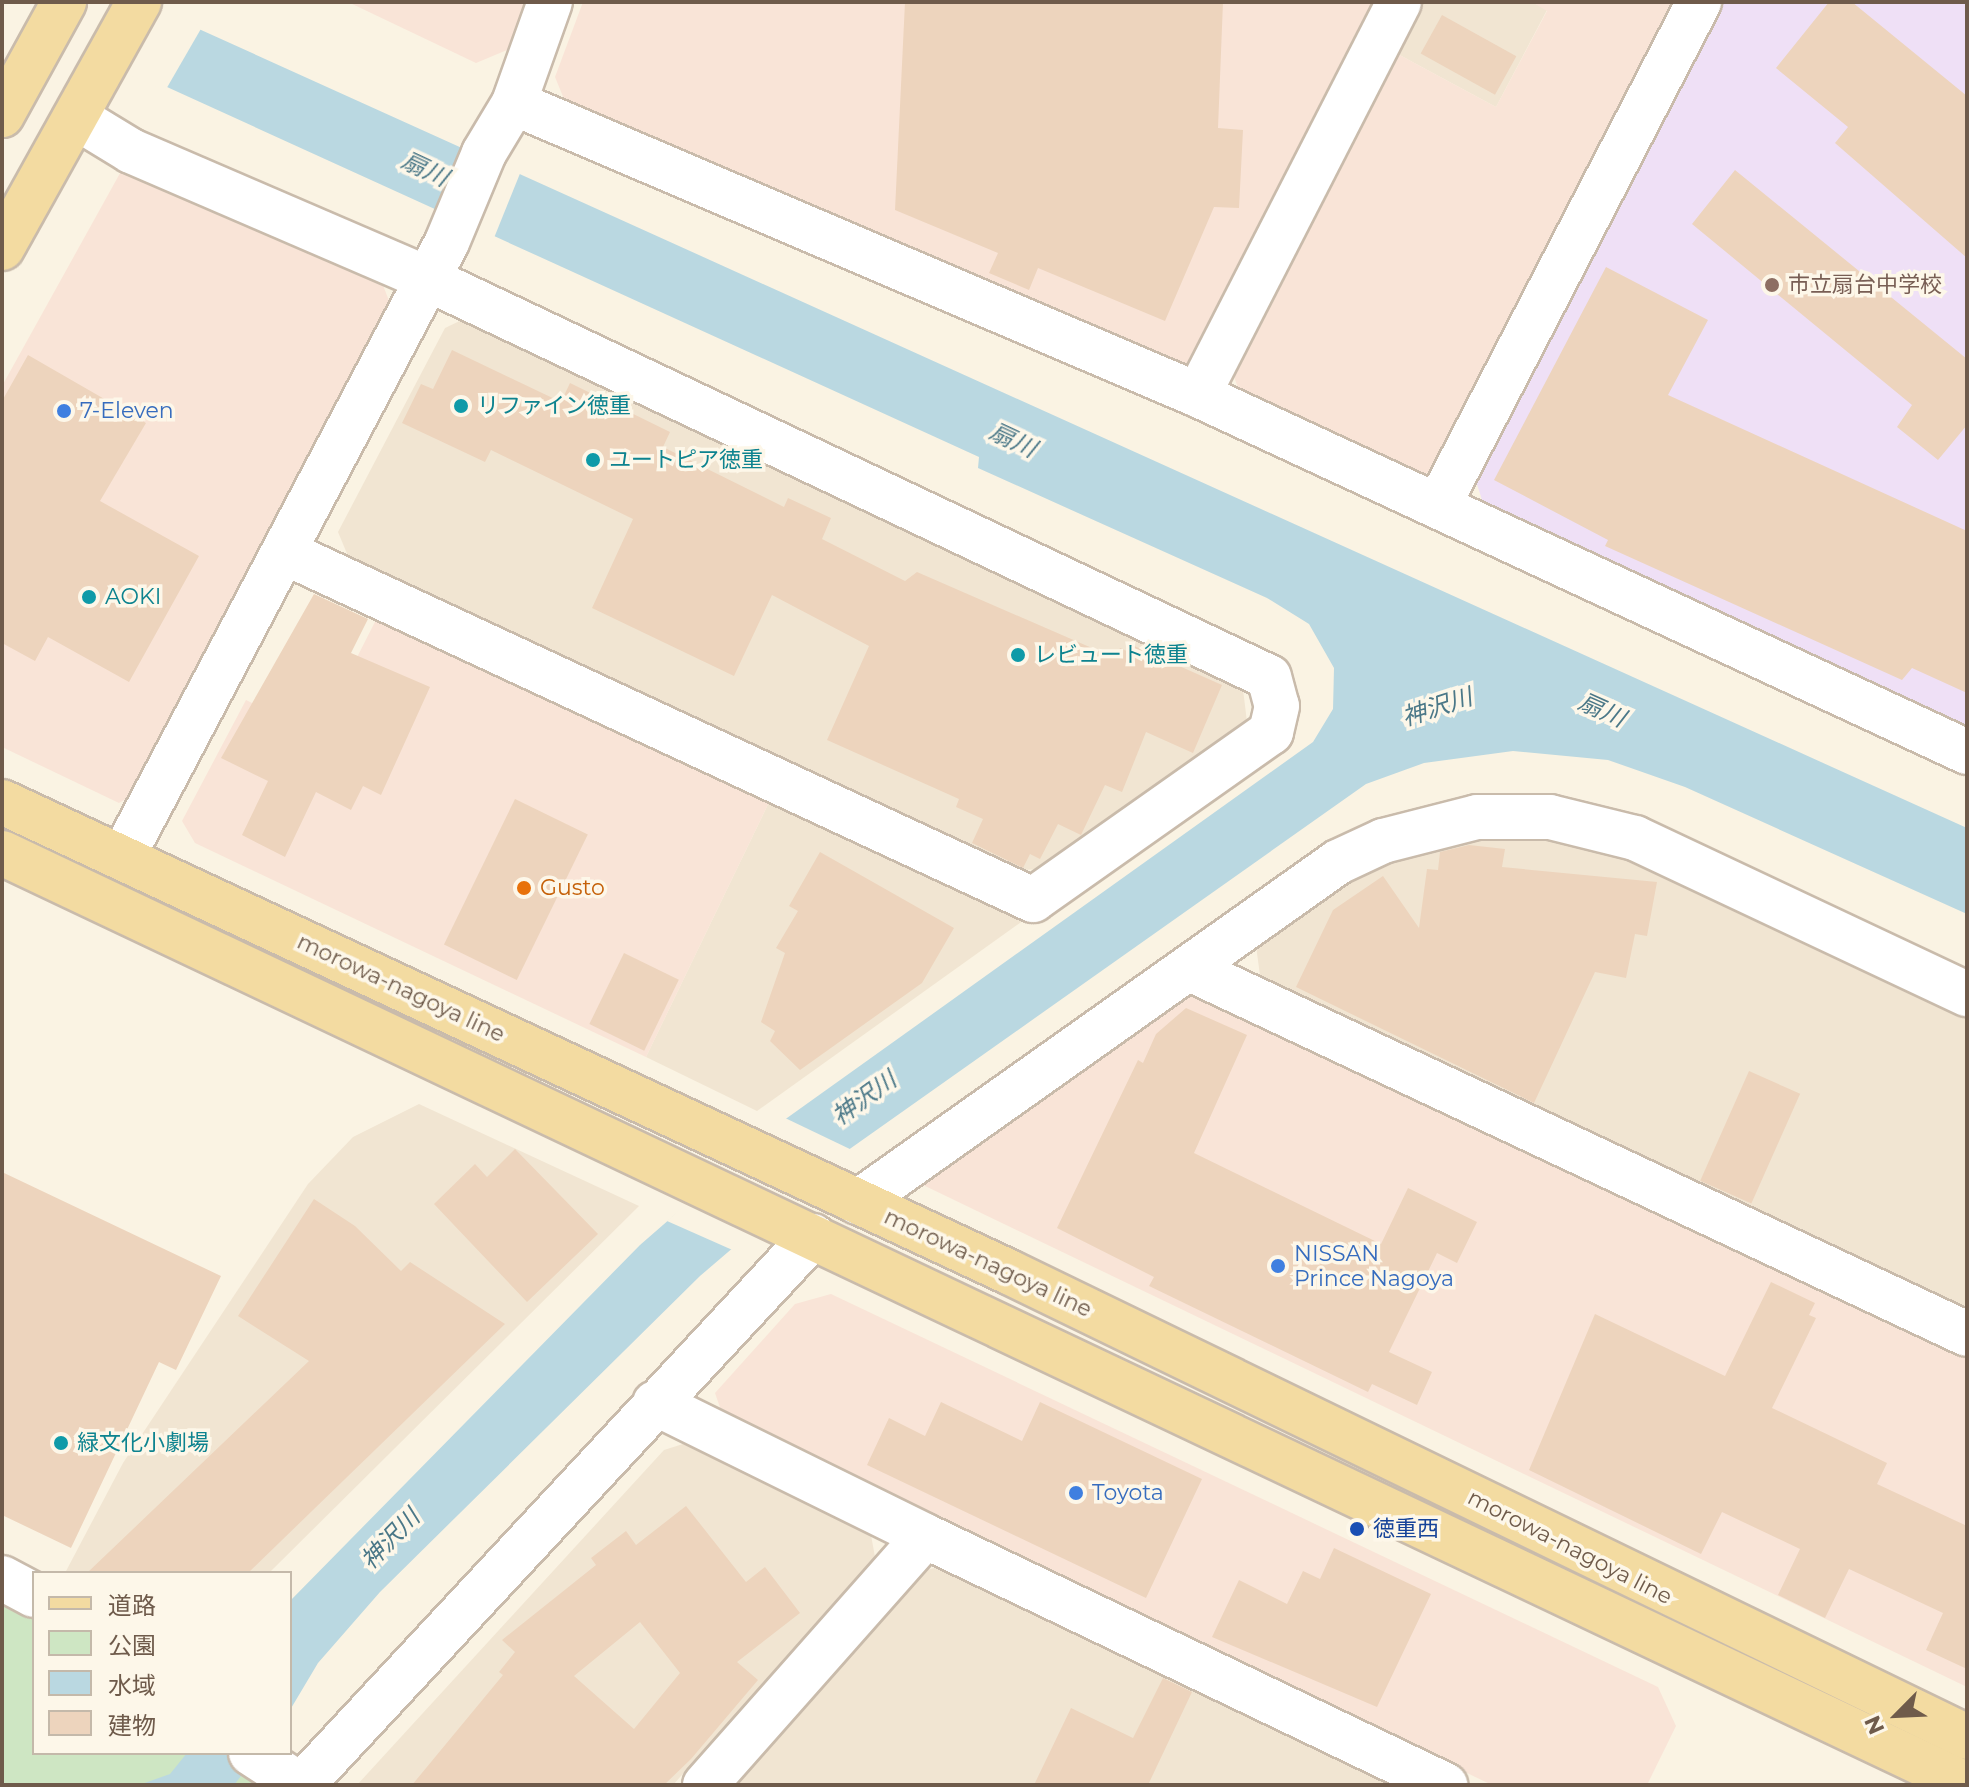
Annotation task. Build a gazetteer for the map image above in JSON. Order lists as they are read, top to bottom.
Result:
{
  "streets": {
    "main road": ["morowa-nagoya line"]
  },
  "water": ["扇川", "神沢川"],
  "places": [
    "市立扇台中学校",
    "リファイン徳重",
    "7-Eleven",
    "ユートピア徳重",
    "AOKI",
    "レビュート徳重",
    "Gusto",
    "NISSAN Prince Nagoya",
    "緑文化小劇場",
    "Toyota",
    "徳重西"
  ],
  "legend": [
    "道路",
    "公園",
    "水域",
    "建物"
  ],
  "north": "bottom left"
}
